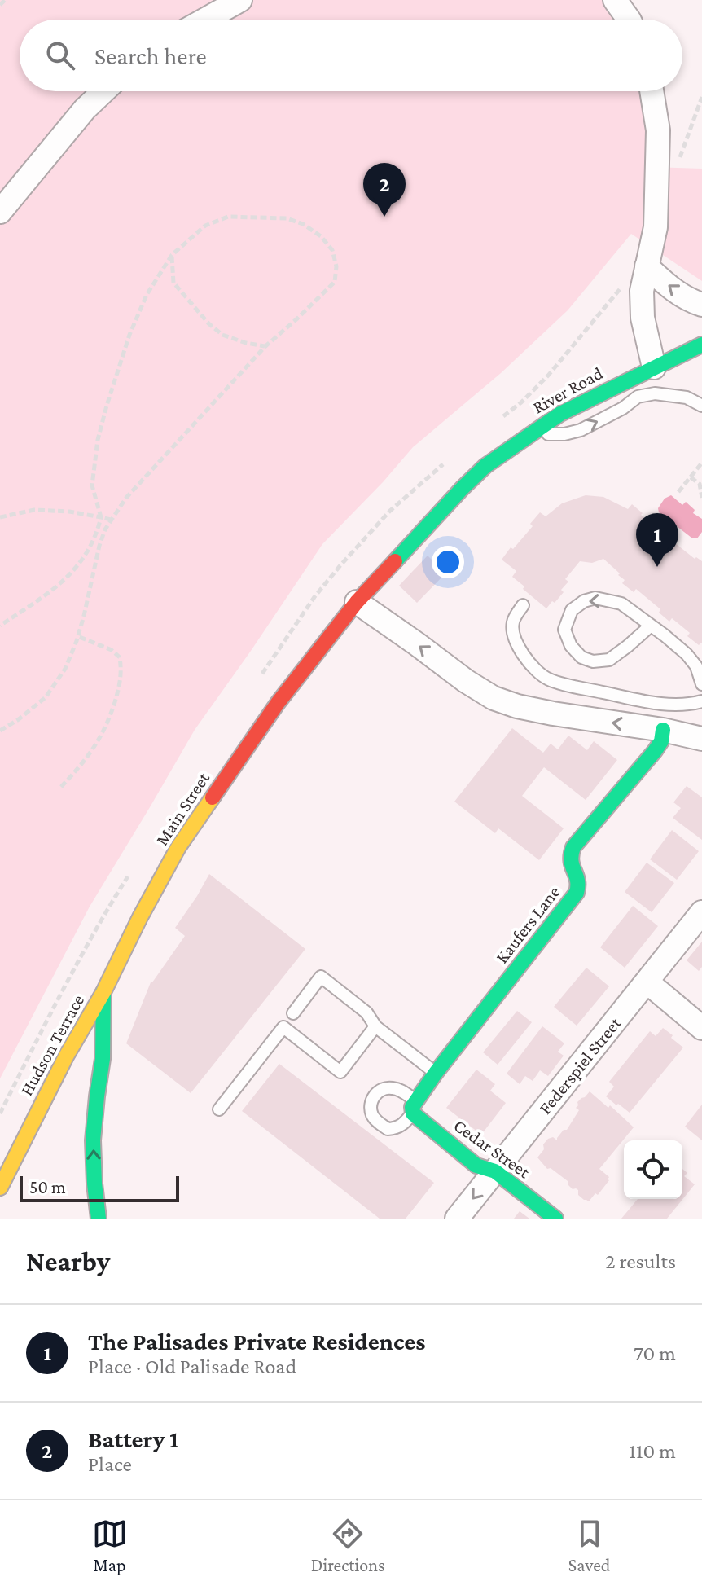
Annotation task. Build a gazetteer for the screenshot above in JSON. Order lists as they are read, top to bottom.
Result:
{
  "streets": {
    "main road": [
      "River Road",
      "Main Street",
      "Kaufers Lane",
      "Hudson Terrace",
      "Cedar Street"
    ],
    "street": ["Federspiel Street"]
  },
  "crossings": [
    ["River Road", "Main Street"],
    ["Main Street", "Hudson Terrace"],
    ["Kaufers Lane", "Cedar Street"],
    ["Federspiel Street", "Cedar Street"]
  ],
  "scale_bar": "50 m",
  "page": {
    "search": "Search here",
    "pins": ["2", "1"],
    "scale": "50 m",
    "heading": ["Nearby", "2 results"],
    "list": [
      {
        "mark": "1",
        "name": "The Palisades Private Residences",
        "note": "Place · Old Palisade Road",
        "value": "70 m"
      },
      {
        "mark": "2",
        "name": "Battery 1",
        "note": "Place",
        "value": "110 m"
      }
    ],
    "nav": ["Map", "Directions", "Saved"]
  }
}
